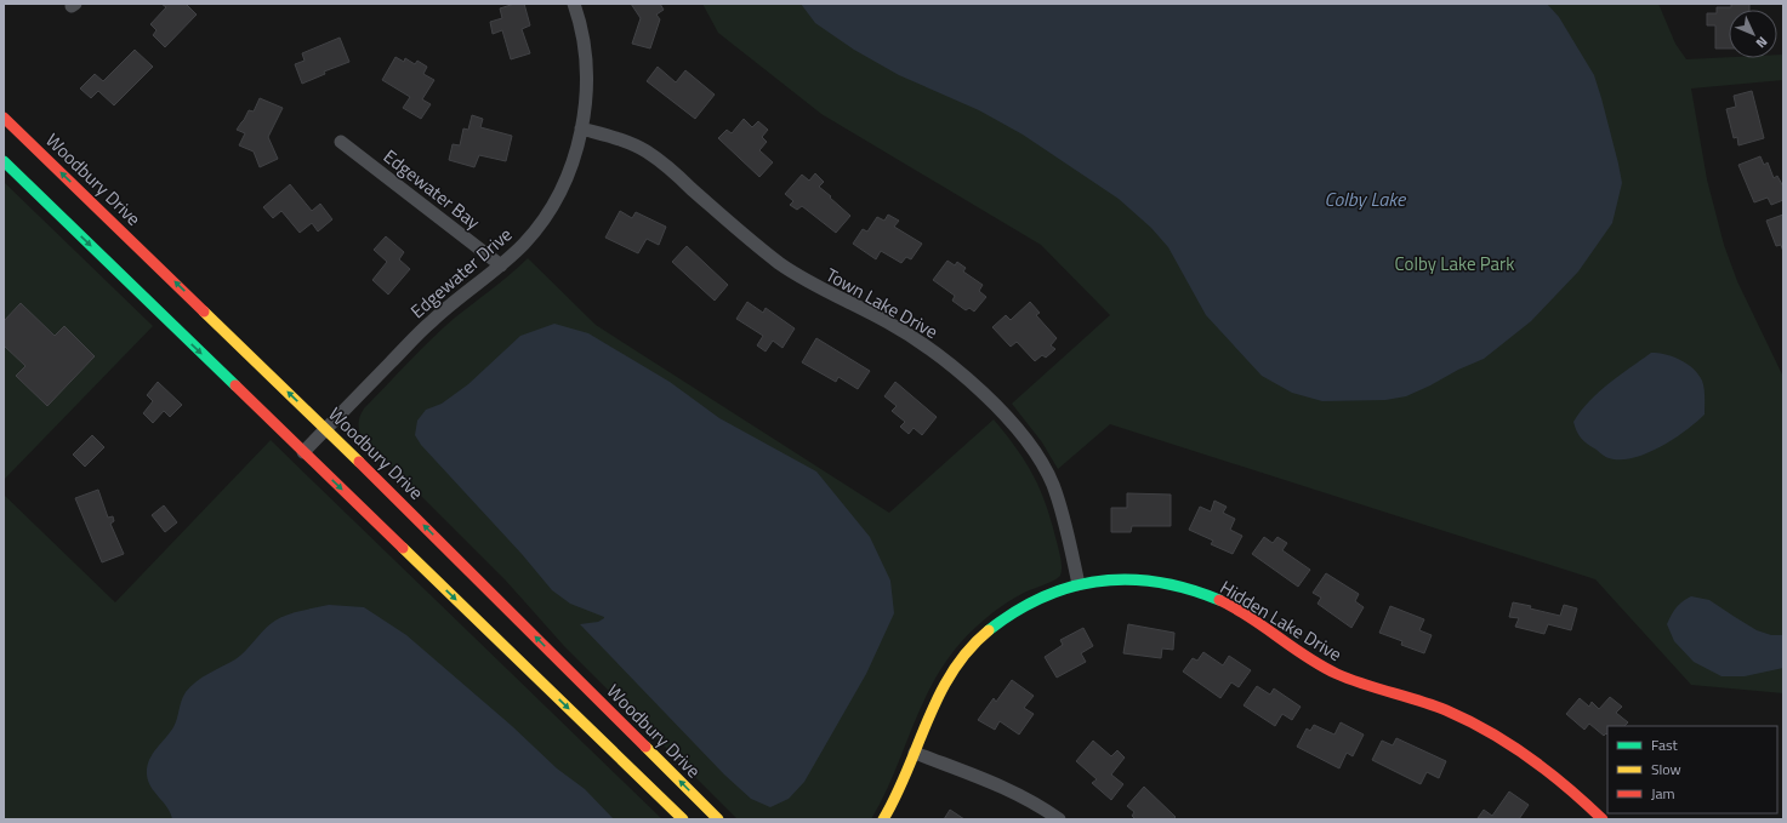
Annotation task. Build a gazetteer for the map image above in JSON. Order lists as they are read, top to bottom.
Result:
{
  "streets": {
    "main road": ["Woodbury Drive", "Hidden Lake Drive"],
    "street": ["Edgewater Bay", "Edgewater Drive", "Town Lake Drive"]
  },
  "crossings": [
    ["Woodbury Drive", "Edgewater Drive"],
    ["Edgewater Bay", "Edgewater Drive"],
    ["Edgewater Drive", "Town Lake Drive"],
    ["Town Lake Drive", "Hidden Lake Drive"]
  ],
  "water": ["Colby Lake"],
  "parks": ["Colby Lake Park"],
  "legend": ["Fast", "Slow", "Jam"],
  "north": "bottom right"
}
